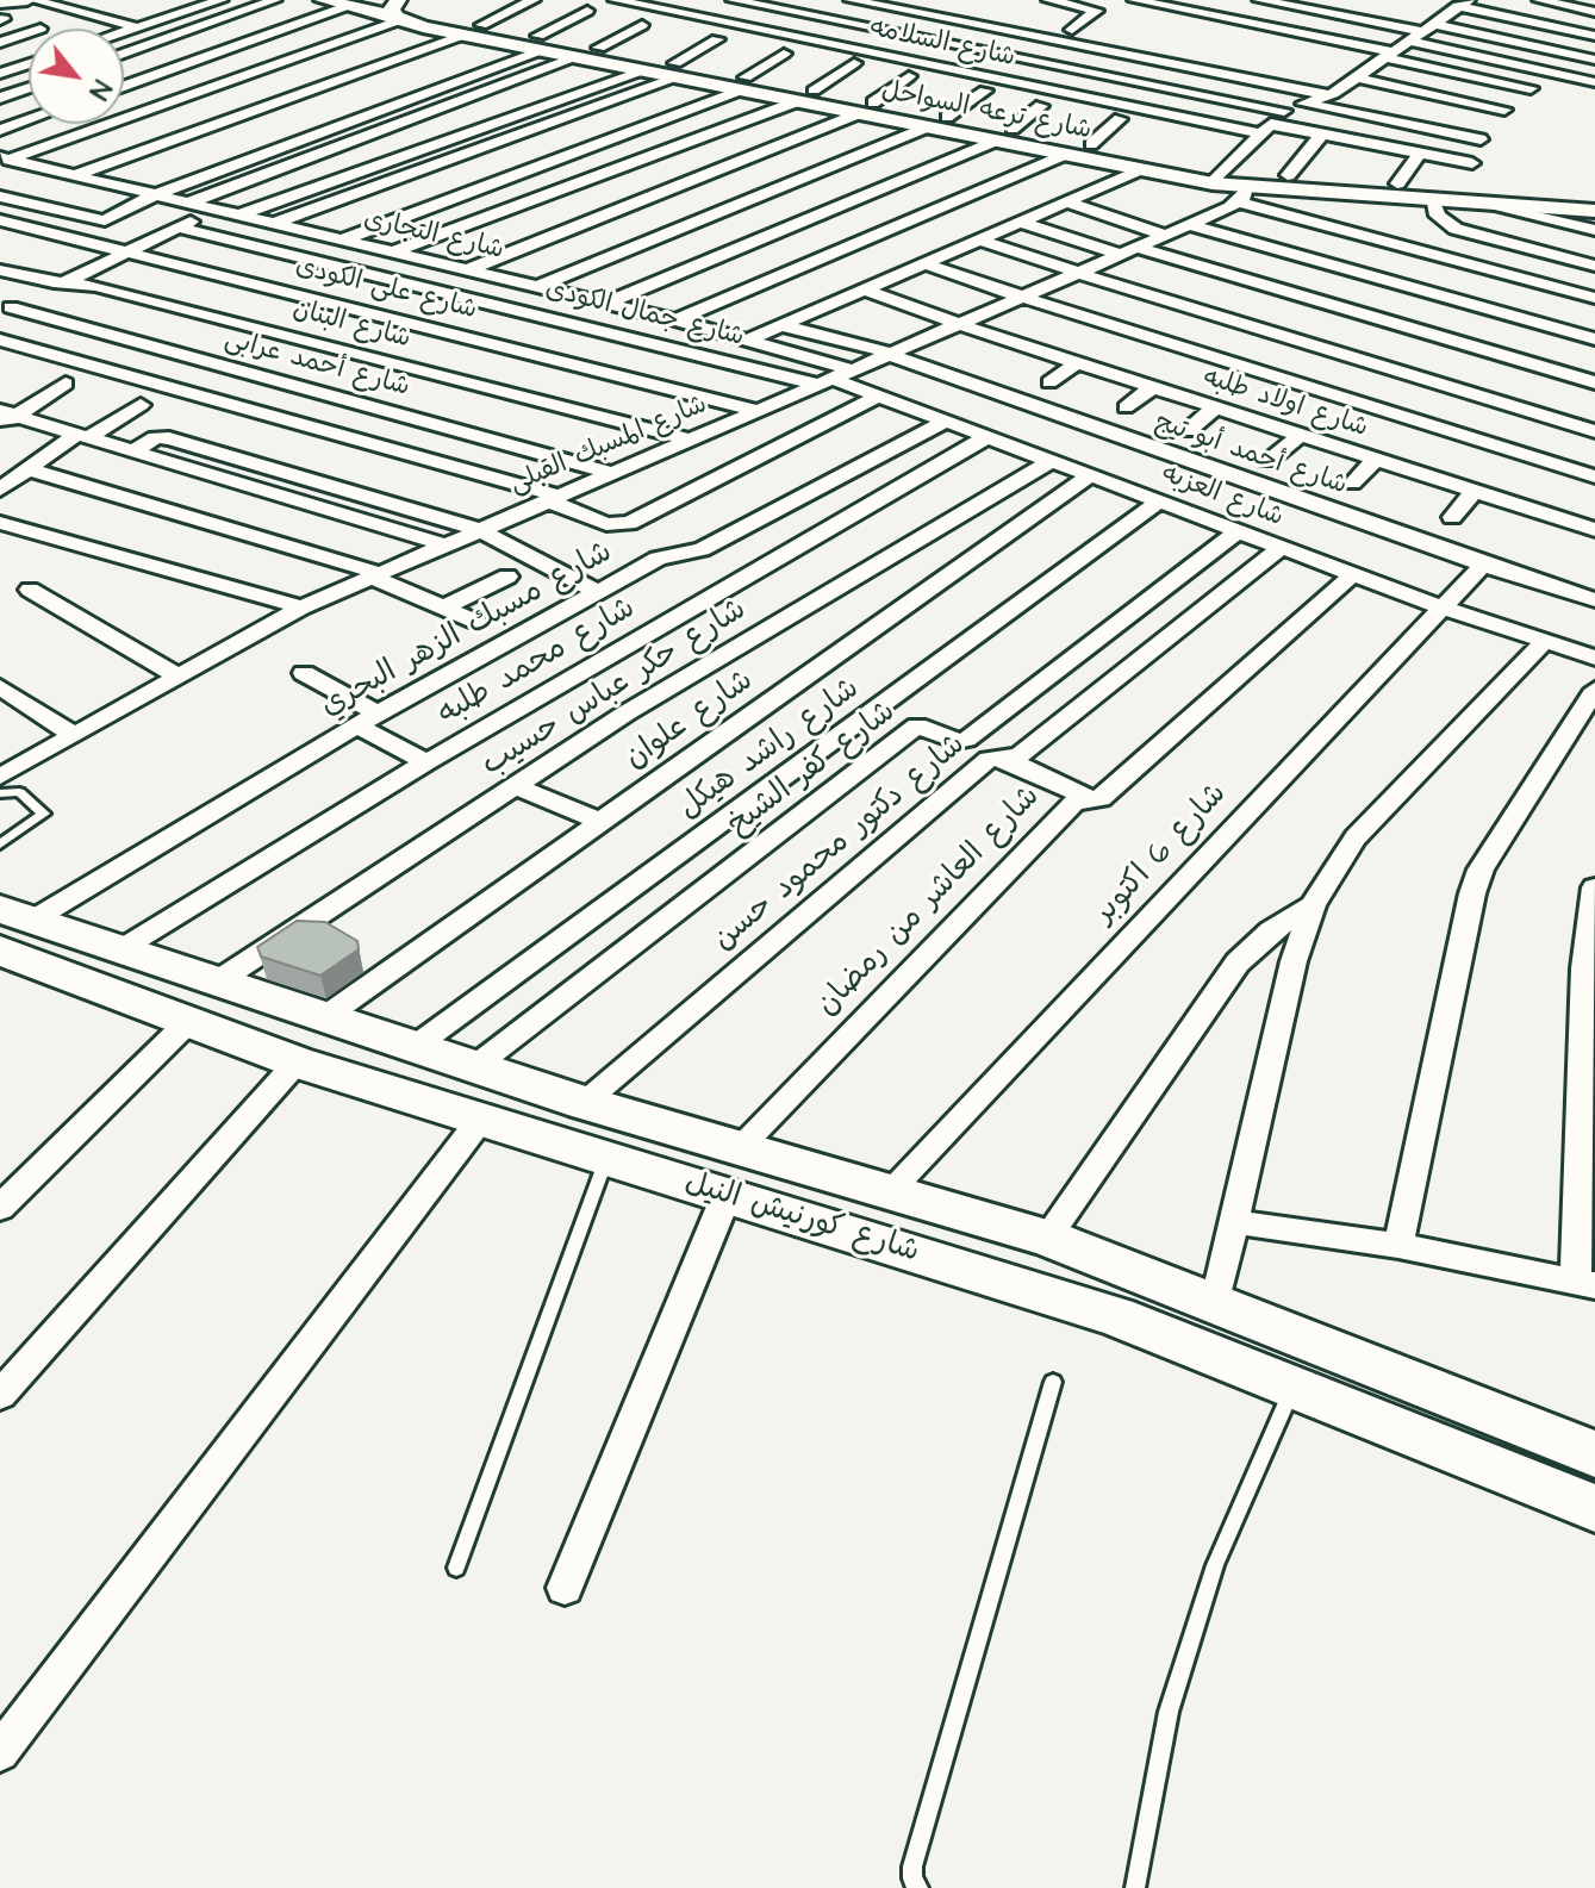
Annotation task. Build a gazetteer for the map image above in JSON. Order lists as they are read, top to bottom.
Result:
{
  "streets": {
    "main road": ["شارع ترعه السواحل", "شارع كورنيش النيل"],
    "street": [
      "شارع السلامه",
      "شارع التجارى",
      "شارع على الكودى",
      "شارع جمال الكودى",
      "شارع البنان",
      "شارع أحمد عرابى",
      "شارع اولاد طلبه",
      "شارع المسبك القبلى",
      "شارع أحمد أبو تيج",
      "شارع العزبه",
      "شارع مسبك الزهر البحري",
      "شارع محمد طلبه",
      "شارع حكر عباس حسيب",
      "شارع علوان",
      "شارع راشد هيكل",
      "شارع كفر الشيخ",
      "شارع دكتور محمود حسن",
      "شارع 6 اكتوبر",
      "شارع العاشر من رمضان"
    ]
  },
  "crossings": [
    ["شارع ترعه السواحل", "شارع المسبك القبلى"],
    ["شارع التجارى", "شارع المسبك القبلى"],
    ["شارع على الكودى", "شارع المسبك القبلى"],
    ["شارع جمال الكودى", "شارع المسبك القبلى"],
    ["شارع جمال الكودى", "شارع العزبه"],
    ["شارع البنان", "شارع المسبك القبلى"],
    ["شارع أحمد عرابى", "شارع المسبك القبلى"],
    ["شارع اولاد طلبه", "شارع المسبك القبلى"],
    ["شارع المسبك القبلى", "شارع أحمد أبو تيج"],
    ["شارع المسبك القبلى", "شارع العزبه"],
    ["شارع أحمد أبو تيج", "شارع 6 اكتوبر"],
    ["شارع العزبه", "شارع مسبك الزهر البحري"],
    ["شارع العزبه", "شارع محمد طلبه"],
    ["شارع العزبه", "شارع حكر عباس حسيب"],
    ["شارع العزبه", "شارع علوان"],
    ["شارع العزبه", "شارع راشد هيكل"],
    ["شارع العزبه", "شارع دكتور محمود حسن"],
    ["شارع العزبه", "شارع 6 اكتوبر"],
    ["شارع العزبه", "شارع العاشر من رمضان"],
    ["شارع مسبك الزهر البحري", "شارع كورنيش النيل"],
    ["شارع محمد طلبه", "شارع كورنيش النيل"],
    ["شارع حكر عباس حسيب", "شارع كورنيش النيل"],
    ["شارع علوان", "شارع كورنيش النيل"],
    ["شارع راشد هيكل", "شارع كورنيش النيل"],
    ["شارع كفر الشيخ", "شارع كورنيش النيل"],
    ["شارع دكتور محمود حسن", "شارع كورنيش النيل"],
    ["شارع 6 اكتوبر", "شارع كورنيش النيل"],
    ["شارع العاشر من رمضان", "شارع كورنيش النيل"]
  ],
  "north": "bottom right"
}
